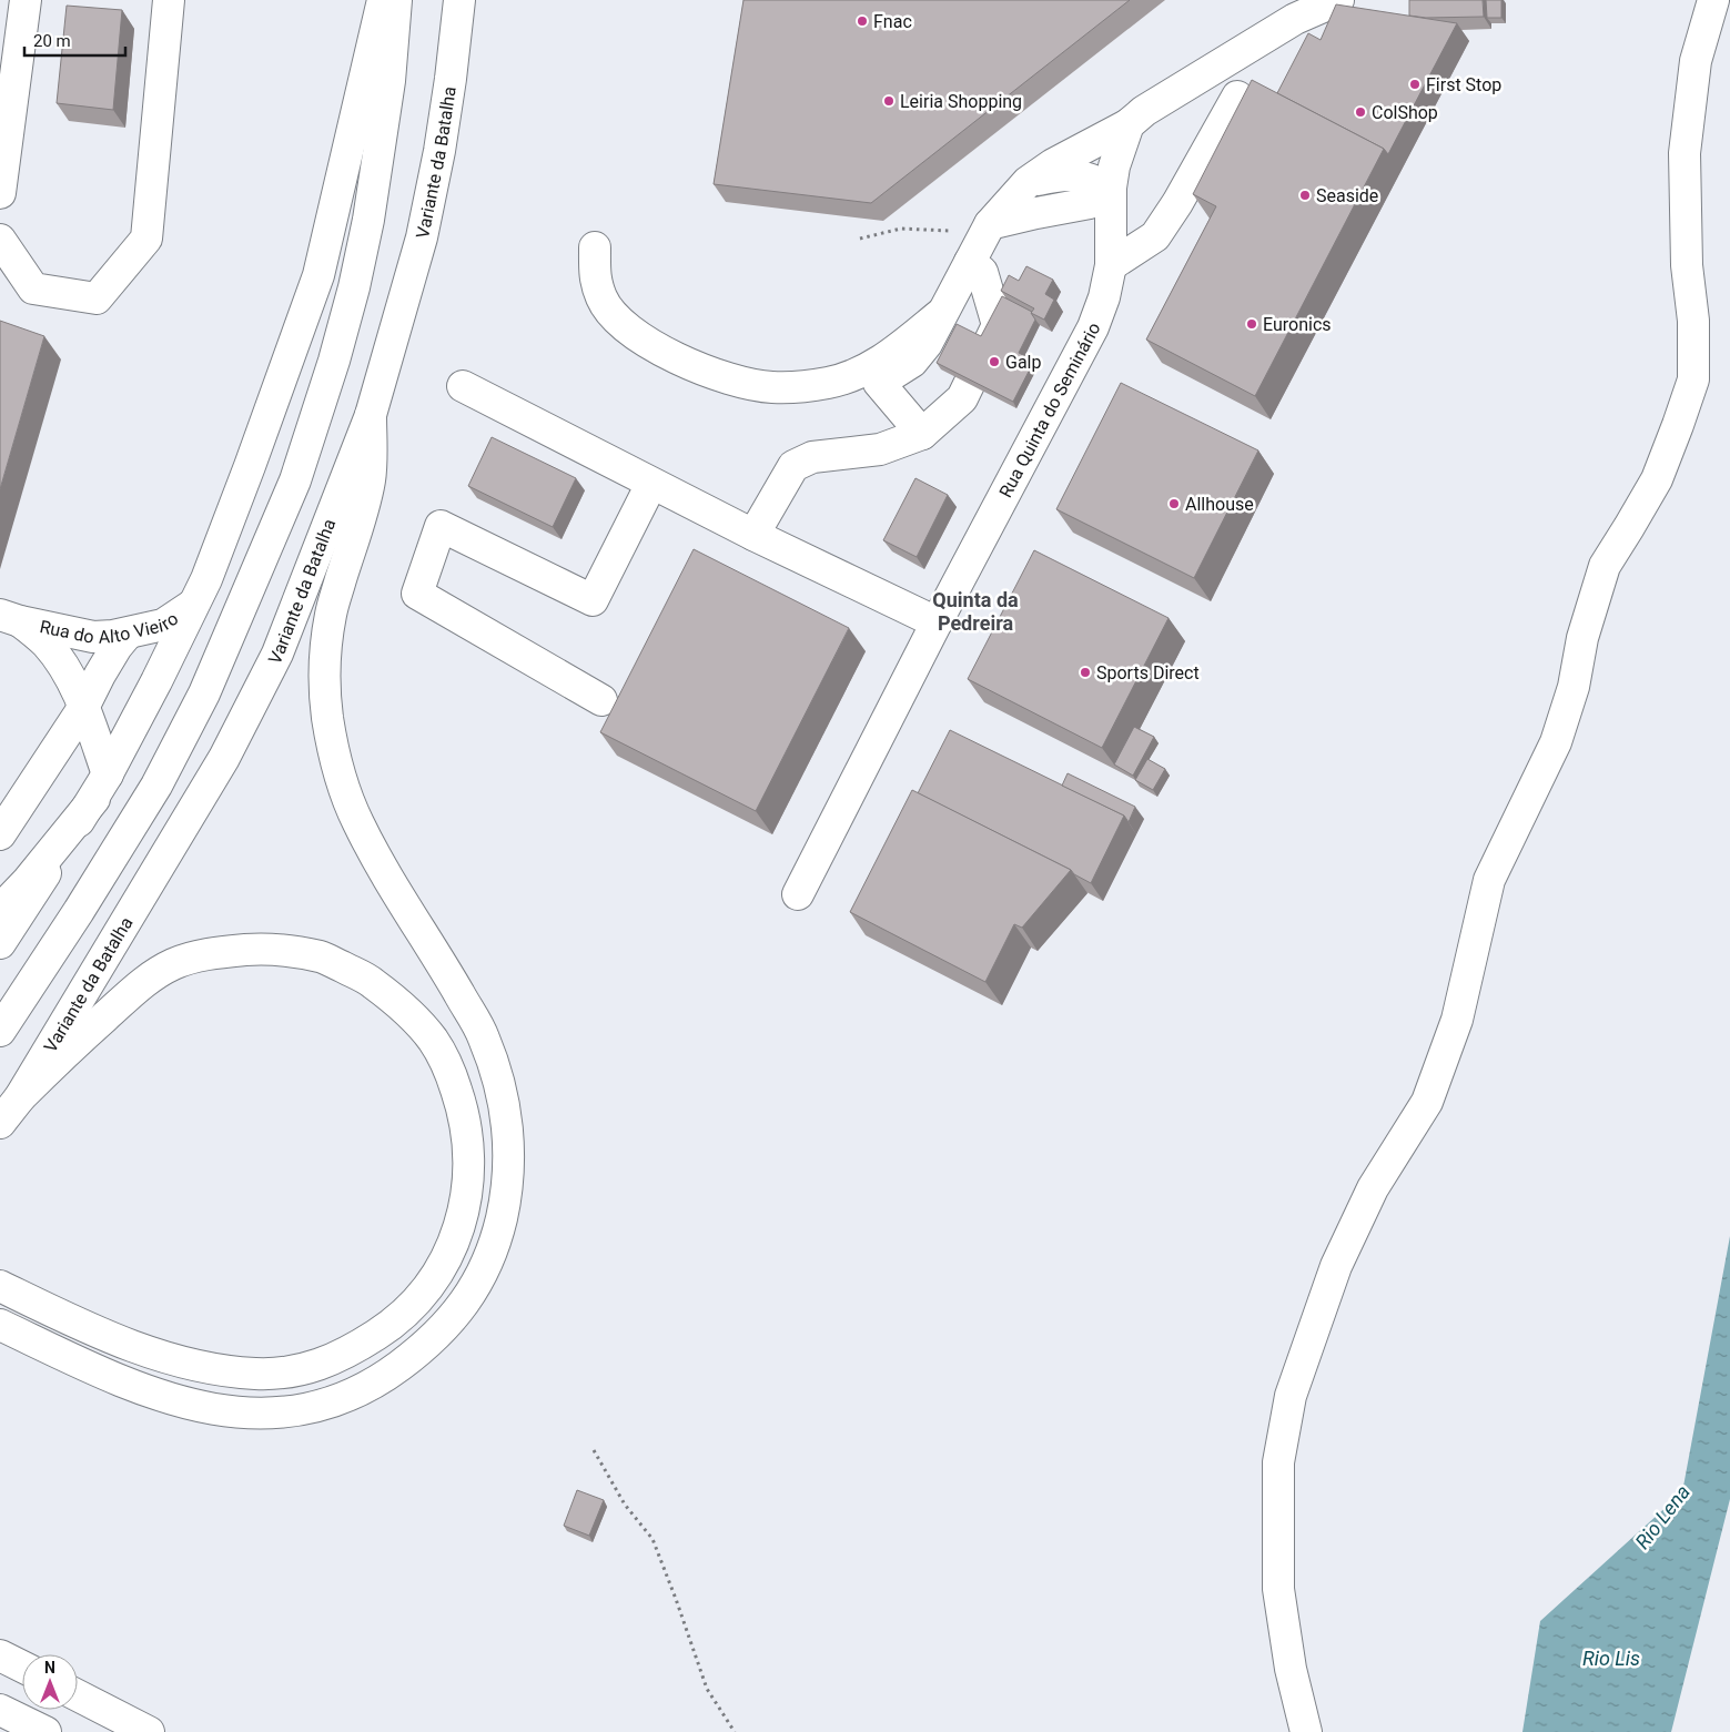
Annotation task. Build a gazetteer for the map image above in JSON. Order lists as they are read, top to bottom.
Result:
{
  "streets": {
    "main road": ["Variante da Batalha", "Rua Quinta do Seminário", "Rua do Alto Vieiro"]
  },
  "districts": ["Quinta da Pedreira"],
  "water": ["Rio Lena", "Rio Lis"],
  "places": [
    "Fnac",
    "First Stop",
    "Leiria Shopping",
    "ColShop",
    "Seaside",
    "Euronics",
    "Galp",
    "Allhouse",
    "Sports Direct"
  ],
  "scale_bar": "20 m",
  "north": "top"
}
